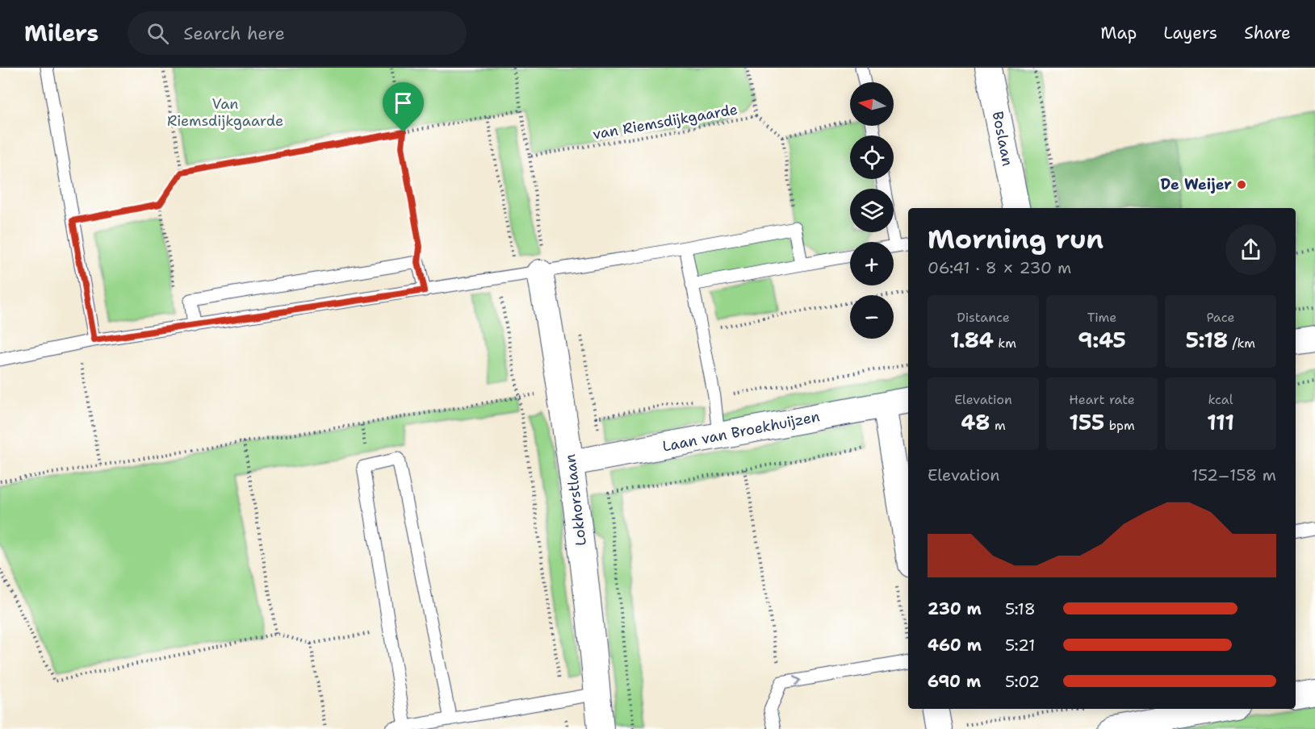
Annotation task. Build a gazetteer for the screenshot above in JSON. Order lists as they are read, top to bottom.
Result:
{
  "streets": {
    "street": ["Boslaan", "Laan van Broekhuijzen", "Lokhorstlaan"],
    "path": ["van Riemsdijkgaarde"]
  },
  "crossings": [
    ["Laan van Broekhuijzen", "Lokhorstlaan"]
  ],
  "parks": ["Van Riemsdijkgaarde"],
  "places": ["De Weijer"],
  "north": "left",
  "page": {
    "header": "Milers",
    "search": "Search here",
    "nav": ["Map", "Layers", "Share"],
    "map_buttons": ["+", "−"],
    "heading": ["Morning run", "06:41 · 8 × 230 m"],
    "stats": [
      ["Distance", "1.84 km"],
      ["Time", "9:45"],
      ["Pace", "5:18 /km"],
      ["Elevation", "48 m"],
      ["Heart rate", "155 bpm"],
      ["kcal", "111"]
    ],
    "chart": ["Elevation", "152–158 m"],
    "list": [
      {
        "name": "230 m",
        "note": "5:18"
      },
      {
        "name": "460 m",
        "note": "5:21"
      },
      {
        "name": "690 m",
        "note": "5:02"
      }
    ]
  }
}
